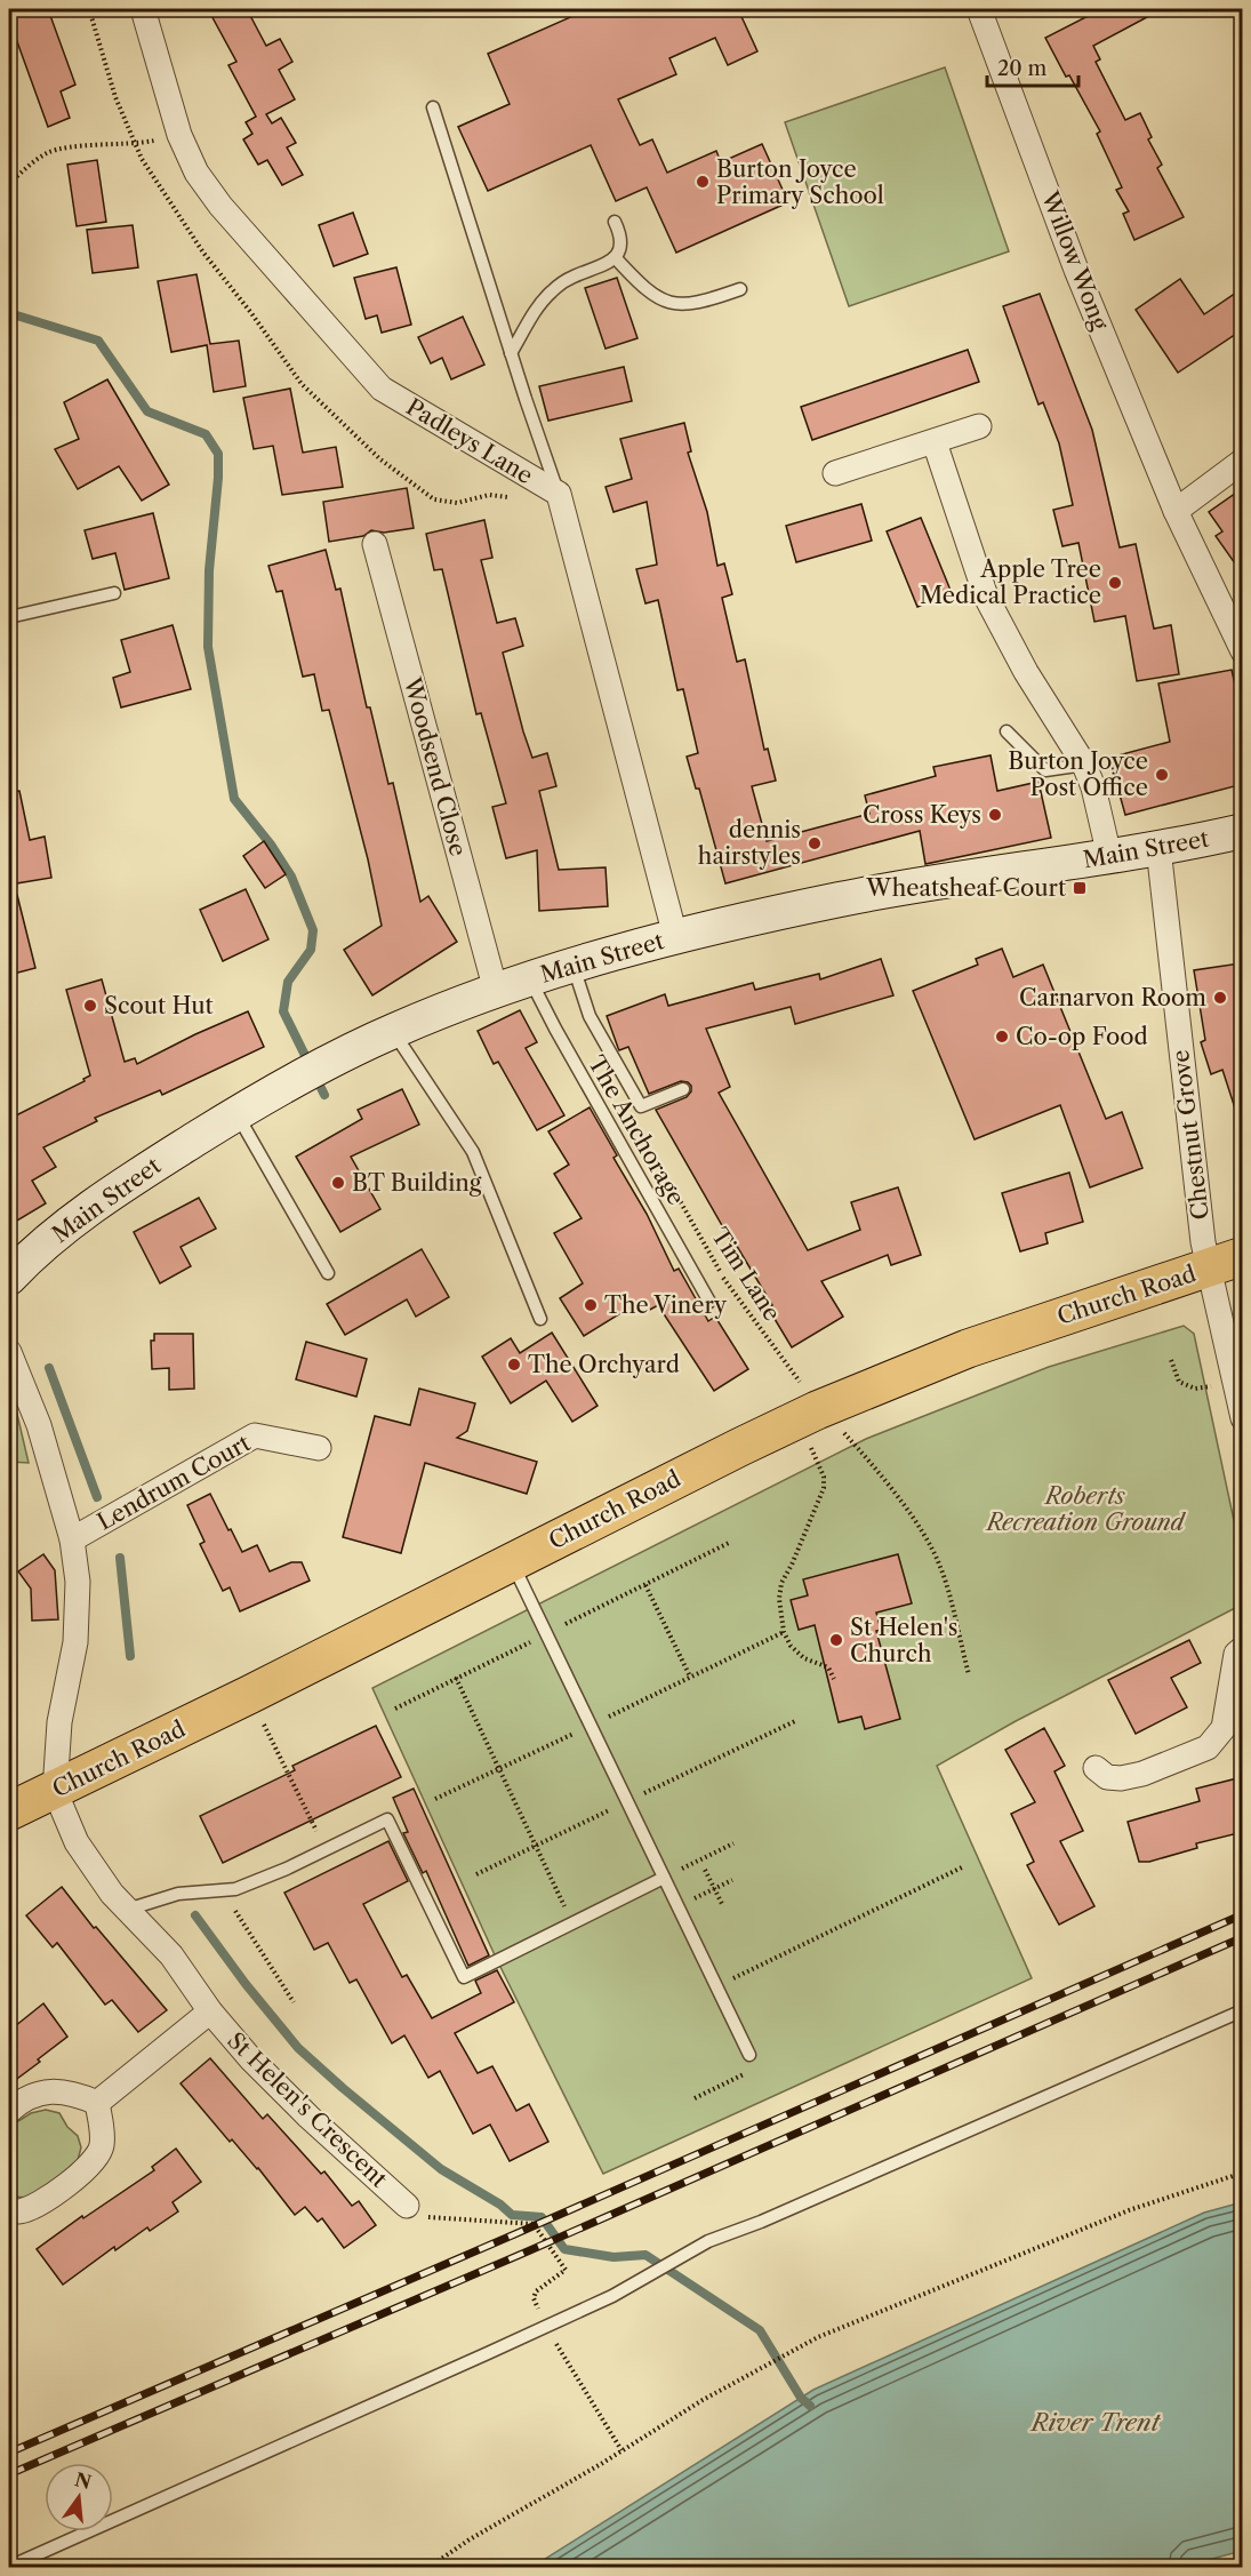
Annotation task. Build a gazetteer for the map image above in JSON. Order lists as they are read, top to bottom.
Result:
{
  "streets": {
    "main road": ["Church Road"],
    "street": [
      "Willow Wong",
      "Padleys Lane",
      "Woodsend Close",
      "Main Street",
      "Chestnut Grove",
      "Lendrum Court",
      "St Helen's Crescent"
    ],
    "lane": ["The Anchorage"],
    "path": ["Tim Lane"]
  },
  "crossings": [
    ["Padleys Lane", "Main Street"],
    ["Woodsend Close", "Main Street"],
    ["Main Street", "The Anchorage"],
    ["Main Street", "Chestnut Grove"],
    ["Chestnut Grove", "Church Road"],
    ["Tim Lane", "Church Road"],
    ["Church Road", "St Helen's Crescent"]
  ],
  "water": ["River Trent"],
  "parks": ["Roberts Recreation Ground"],
  "places": {
    "other": [
      "Burton Joyce Primary School",
      "Apple Tree Medical Practice",
      "Burton Joyce Post Office",
      "Cross Keys",
      "dennis hairstyles",
      "Carnarvon Room",
      "Scout Hut",
      "Co-op Food",
      "BT Building",
      "The Vinery",
      "The Orchyard",
      "St Helen's Church"
    ],
    "transit": ["Wheatsheaf Court"]
  },
  "scale_bar": "20 m",
  "north": "top"
}
